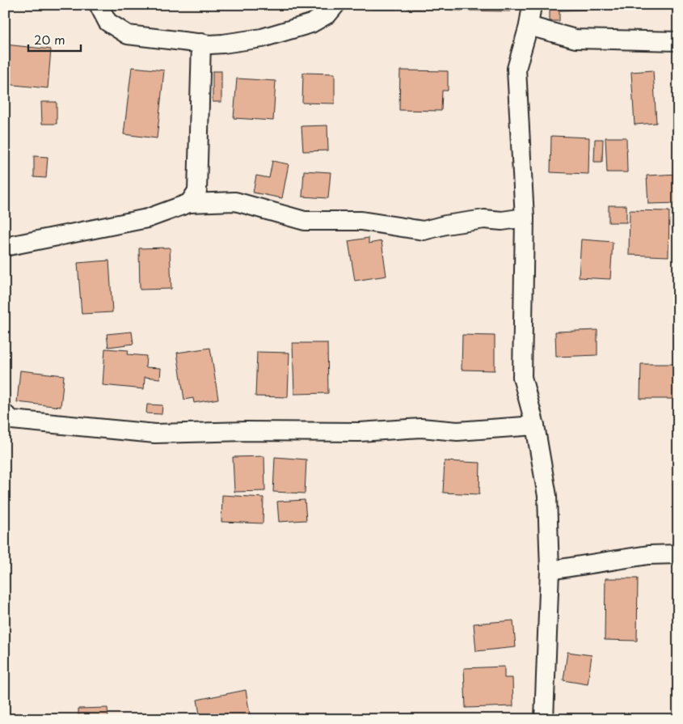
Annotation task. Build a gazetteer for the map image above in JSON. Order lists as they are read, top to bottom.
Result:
{
  "scale_bar": "20 m"
}
